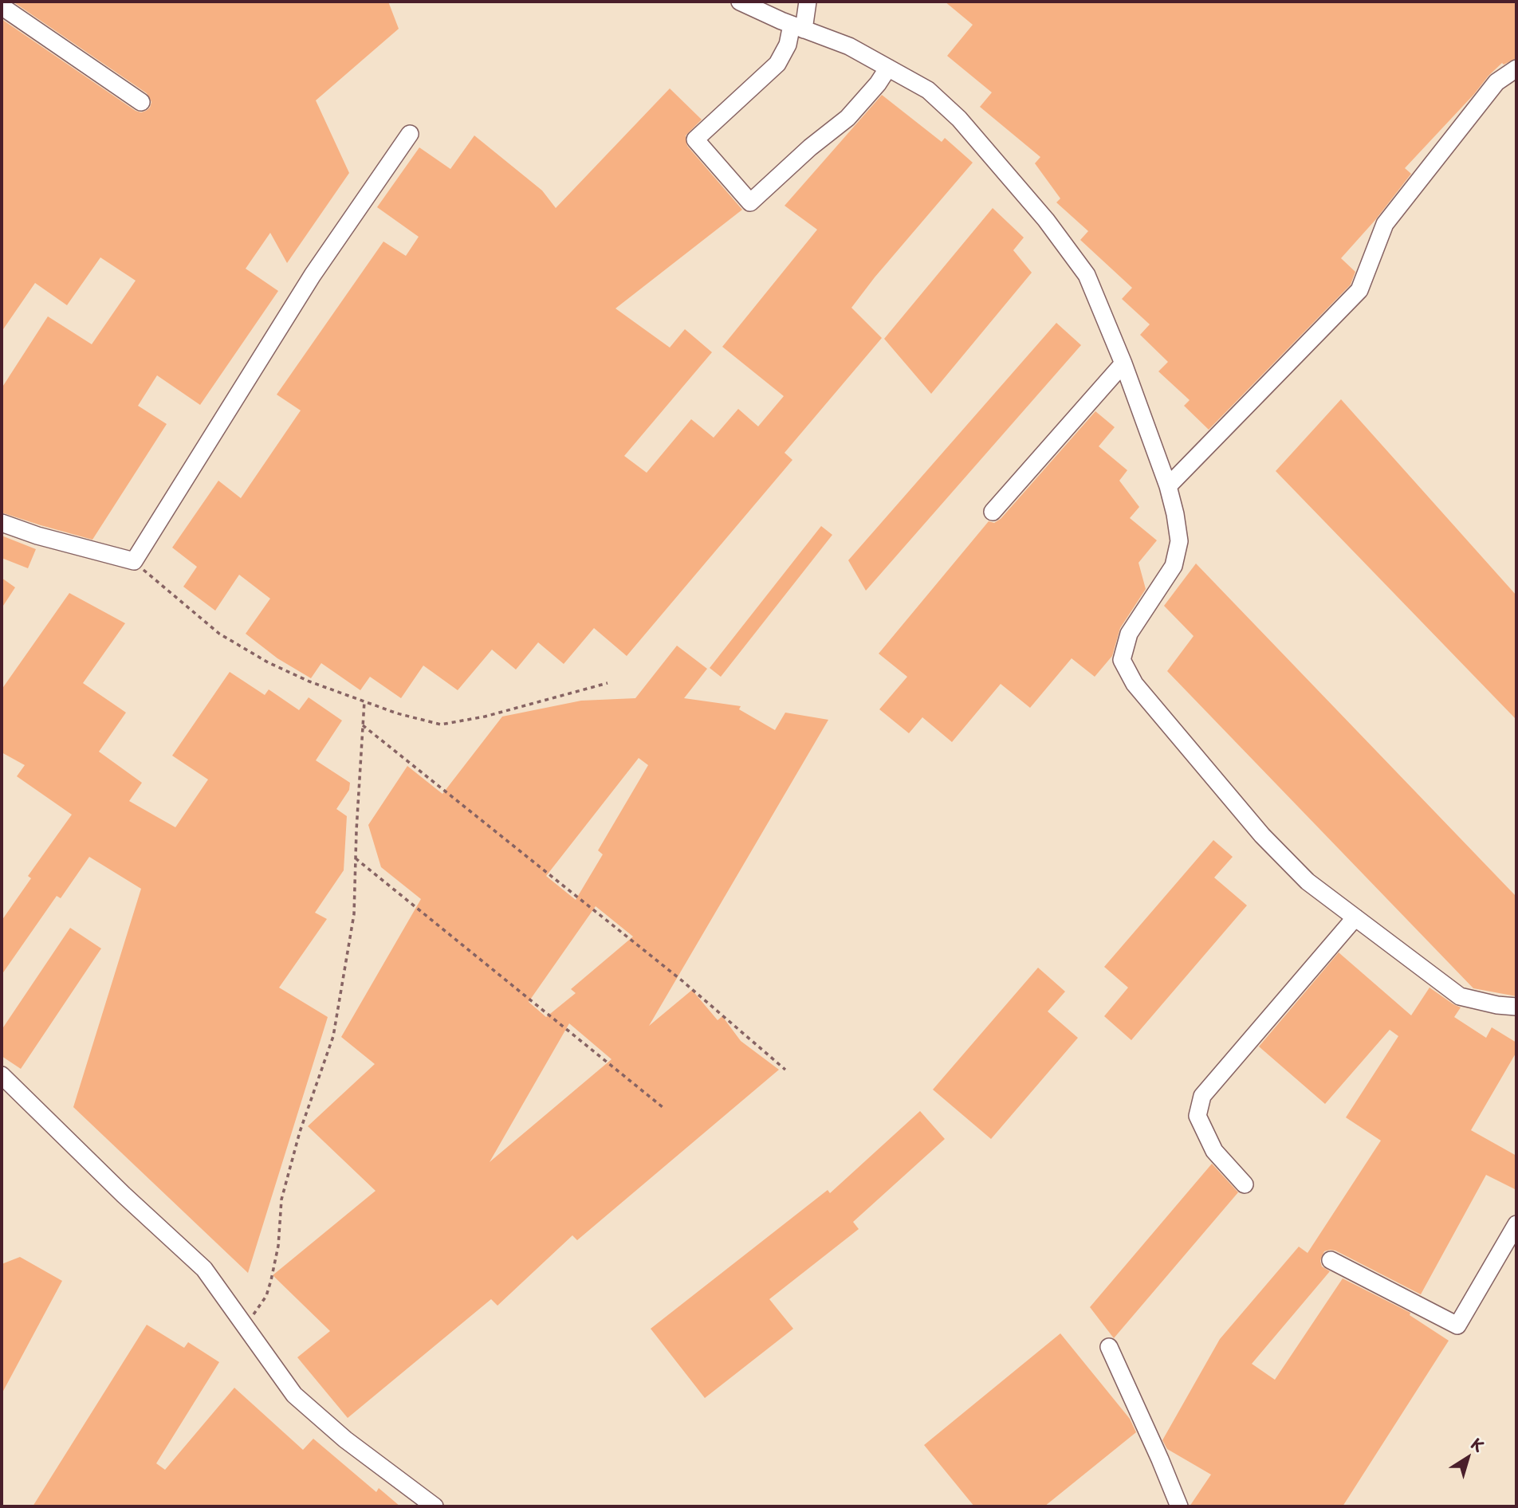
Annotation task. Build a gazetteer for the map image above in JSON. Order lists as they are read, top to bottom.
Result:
{
  "north": "top right"
}
